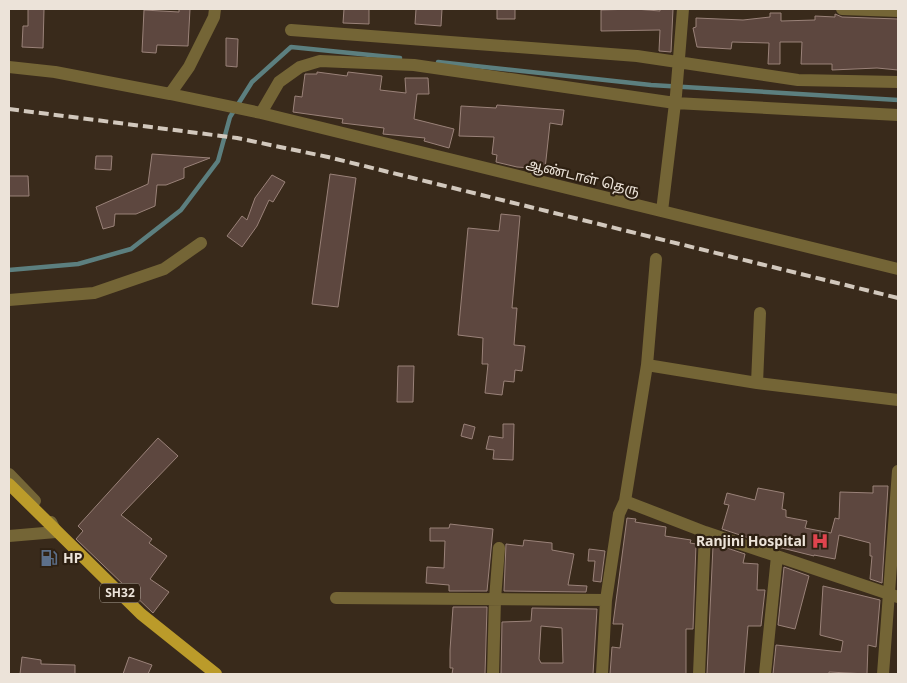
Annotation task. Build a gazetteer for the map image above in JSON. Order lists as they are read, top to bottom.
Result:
{
  "streets": {
    "main road": ["SH32"],
    "street": ["ஆண்டாள் தெரு"]
  },
  "places": {
    "hospital": ["Ranjini Hospital"],
    "fuel station": ["HP"]
  }
}
